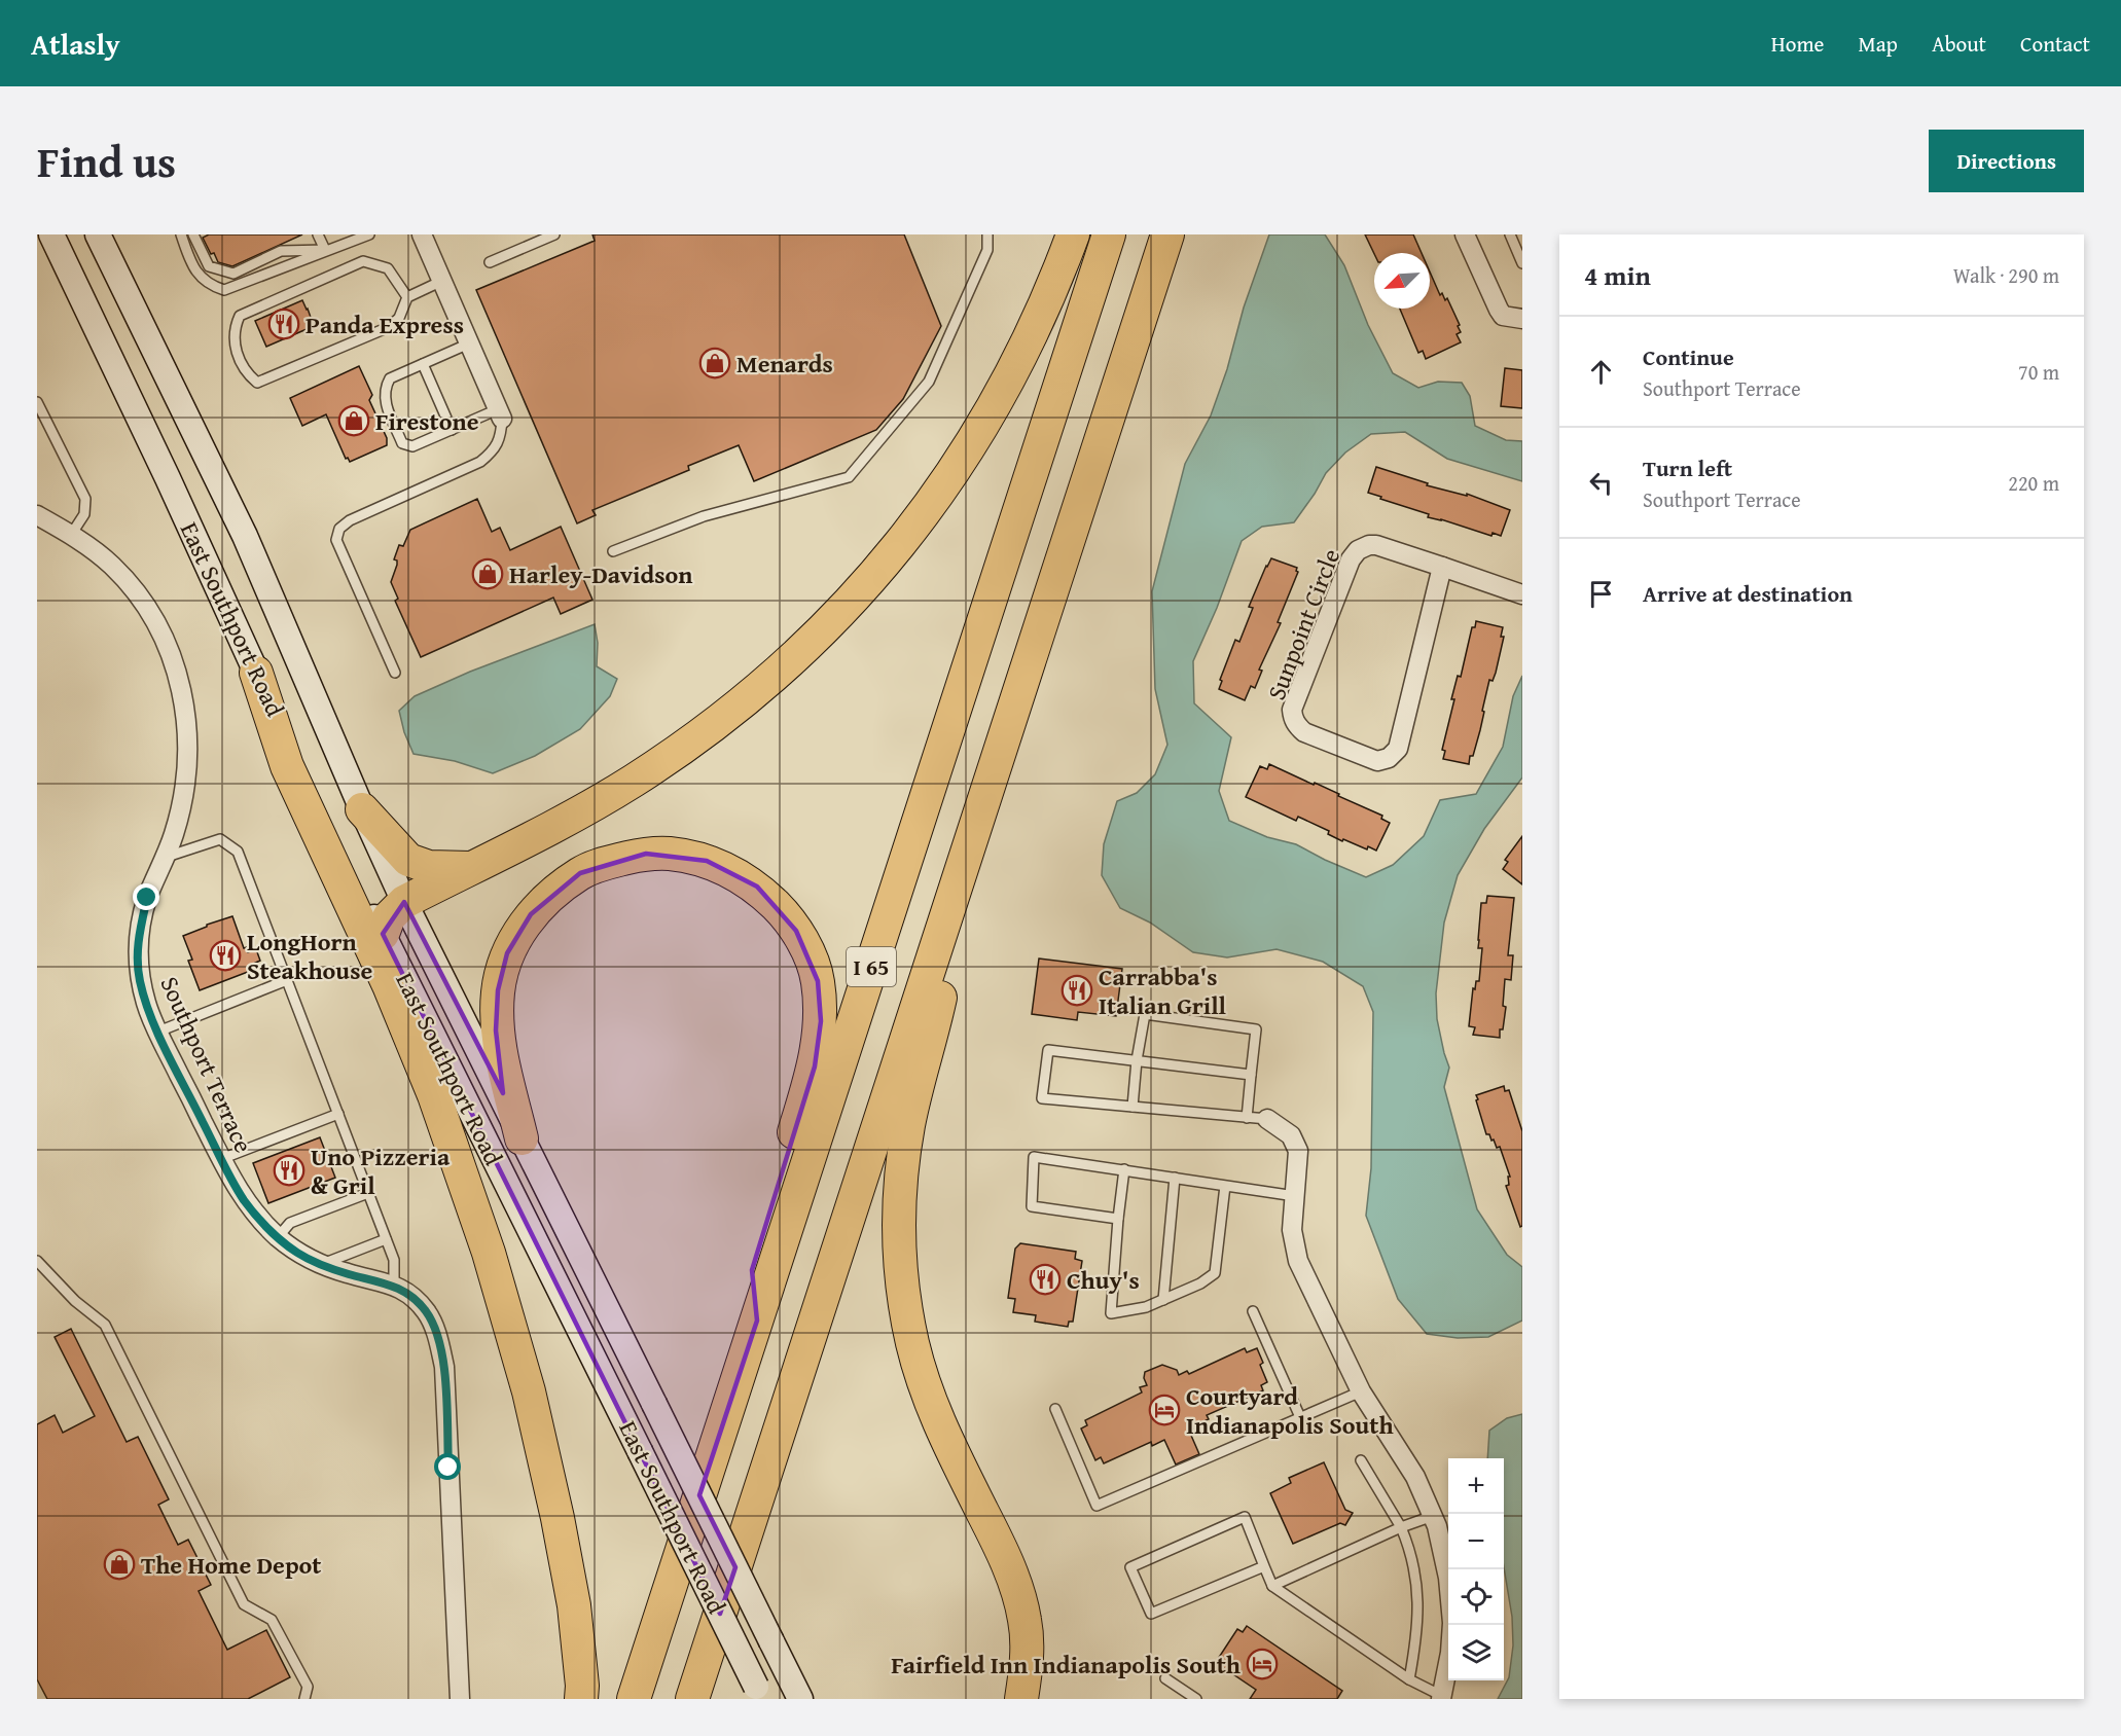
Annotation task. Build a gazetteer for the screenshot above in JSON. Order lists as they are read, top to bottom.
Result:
{
  "streets": {
    "highway": ["I 65"],
    "main road": ["East Southport Road"],
    "street": ["Sunpoint Circle", "Southport Terrace"]
  },
  "places": {
    "restaurant": [
      "Panda Express",
      "LongHorn Steakhouse",
      "Carrabba's Italian Grill",
      "Uno Pizzeria & Gril",
      "Chuy's"
    ],
    "shop": [
      "Menards",
      "Firestone",
      "Harley-Davidson",
      "The Home Depot"
    ],
    "hotel": ["Courtyard Indianapolis South", "Fairfield Inn Indianapolis South"]
  },
  "north": "bottom left",
  "page": {
    "header": "Atlasly",
    "nav": [
      "Home",
      "Map",
      "About",
      "Contact"
    ],
    "title": "Find us",
    "buttons": "Directions",
    "heading": ["4 min", "Walk · 290 m"],
    "list": [
      ["Continue", "Southport Terrace", "70 m"],
      ["Turn left", "Southport Terrace", "220 m"],
      "Arrive at destination"
    ],
    "map_buttons": ["+", "−"]
  }
}
